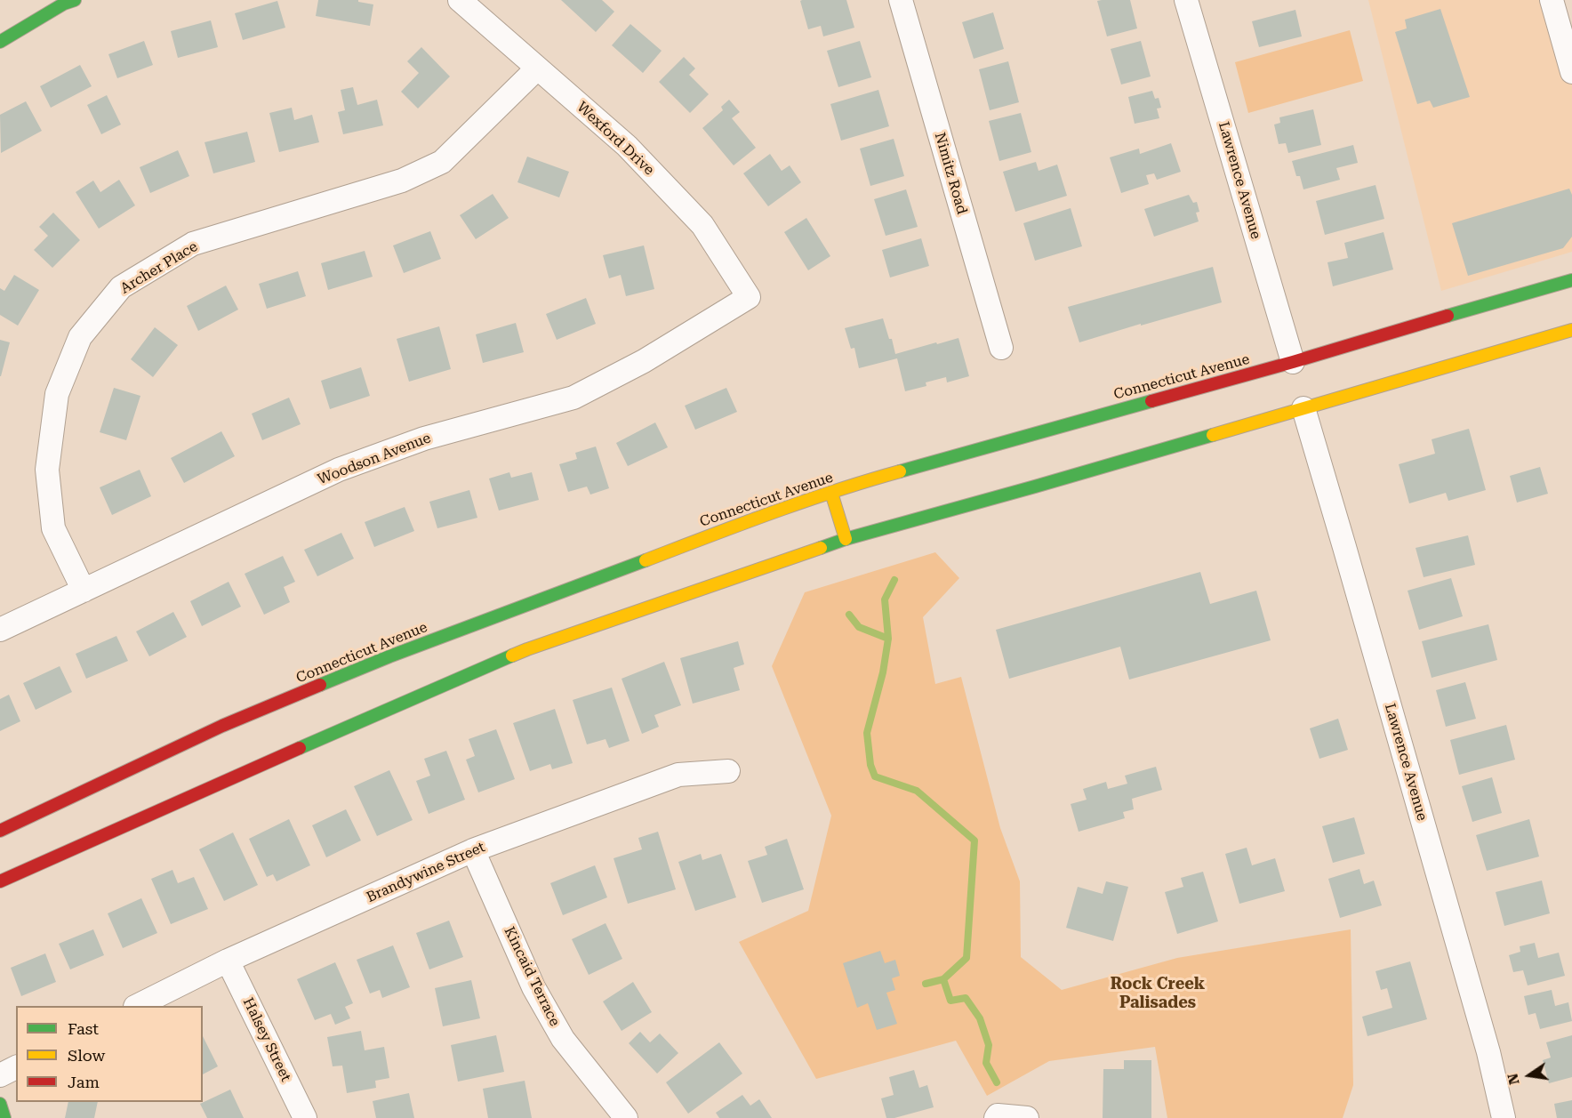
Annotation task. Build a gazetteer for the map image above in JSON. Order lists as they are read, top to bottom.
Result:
{
  "streets": {
    "main road": ["Connecticut Avenue"],
    "street": [
      "Wexford Drive",
      "Nimitz Road",
      "Lawrence Avenue",
      "Archer Place",
      "Woodson Avenue",
      "Brandywine Street",
      "Kincaid Terrace",
      "Halsey Street"
    ]
  },
  "crossings": [
    ["Wexford Drive", "Archer Place"],
    ["Wexford Drive", "Woodson Avenue"],
    ["Lawrence Avenue", "Connecticut Avenue"],
    ["Archer Place", "Woodson Avenue"],
    ["Brandywine Street", "Kincaid Terrace"],
    ["Brandywine Street", "Halsey Street"]
  ],
  "districts": ["Rock Creek Palisades"],
  "legend": ["Fast", "Slow", "Jam"],
  "north": "left"
}
